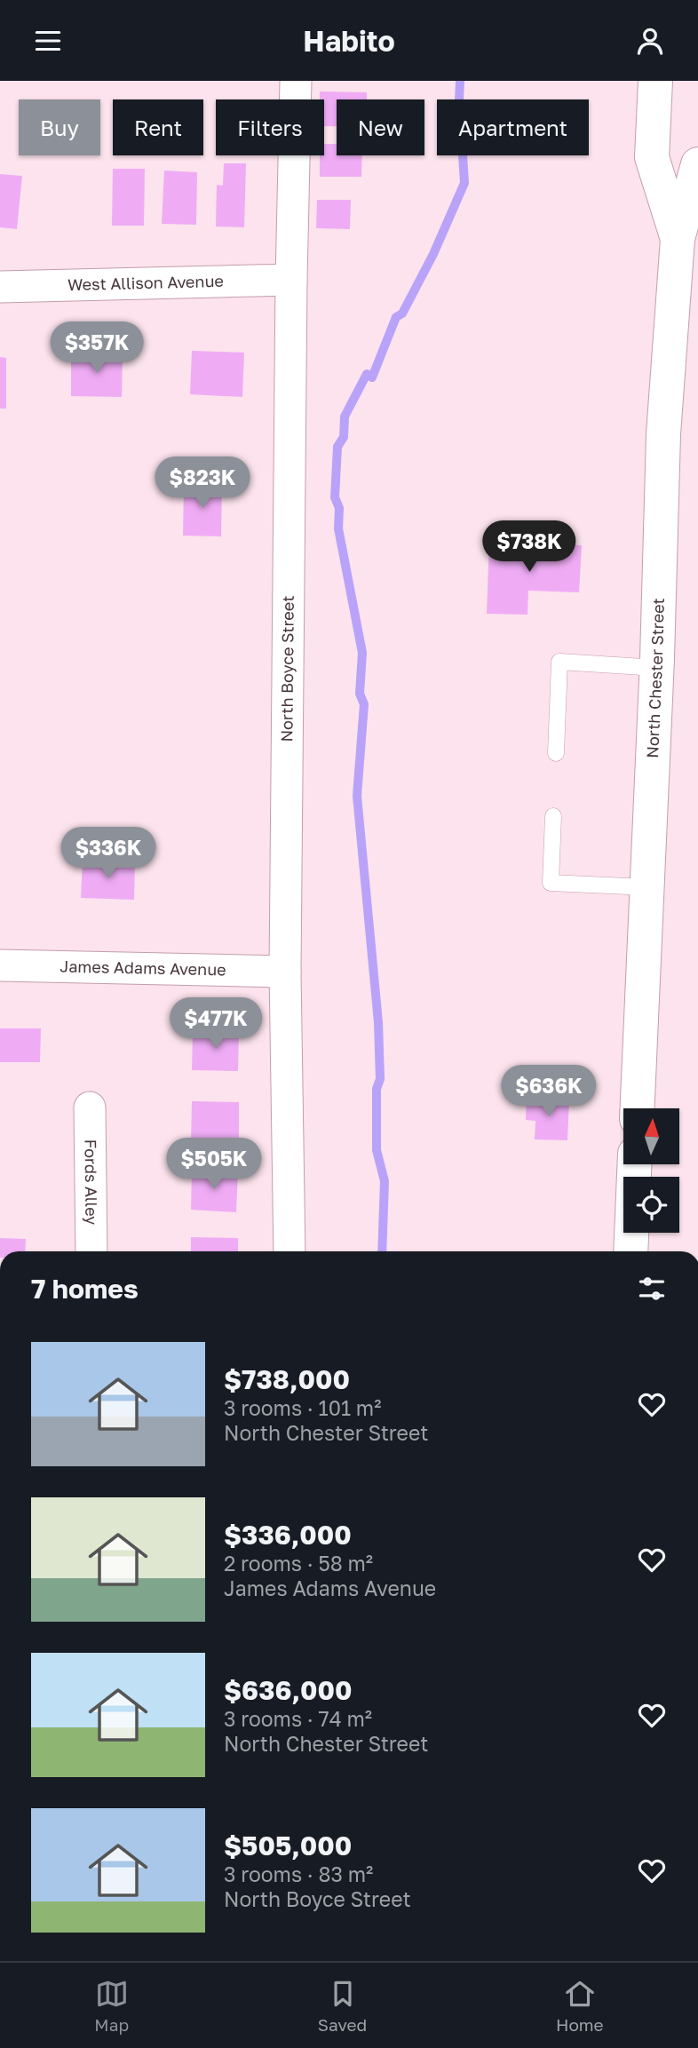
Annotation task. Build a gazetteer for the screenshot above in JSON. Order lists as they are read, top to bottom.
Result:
{
  "streets": {
    "main road": ["North Chester Street"],
    "street": [
      "West Allison Avenue",
      "North Boyce Street",
      "James Adams Avenue",
      "Fords Alley"
    ]
  },
  "crossings": [
    ["West Allison Avenue", "North Boyce Street"],
    ["North Boyce Street", "James Adams Avenue"]
  ],
  "north": "top",
  "page": {
    "header": "Habito",
    "chip": [
      "Buy",
      "Rent",
      "Filters",
      "New",
      "Apartment"
    ],
    "price": [
      "$357K",
      "$823K",
      "$738K",
      "$336K",
      "$477K",
      "$636K",
      "$505K"
    ],
    "heading": "7 homes",
    "list": [
      {
        "name": "$738,000",
        "note": "3 rooms · 101 m² · North Chester Street"
      },
      {
        "name": "$336,000",
        "note": "2 rooms · 58 m² · James Adams Avenue"
      },
      {
        "name": "$636,000",
        "note": "3 rooms · 74 m² · North Chester Street"
      },
      {
        "name": "$505,000",
        "note": "3 rooms · 83 m² · North Boyce Street"
      }
    ],
    "tabs": ["Map", "Saved", "Home"]
  }
}
